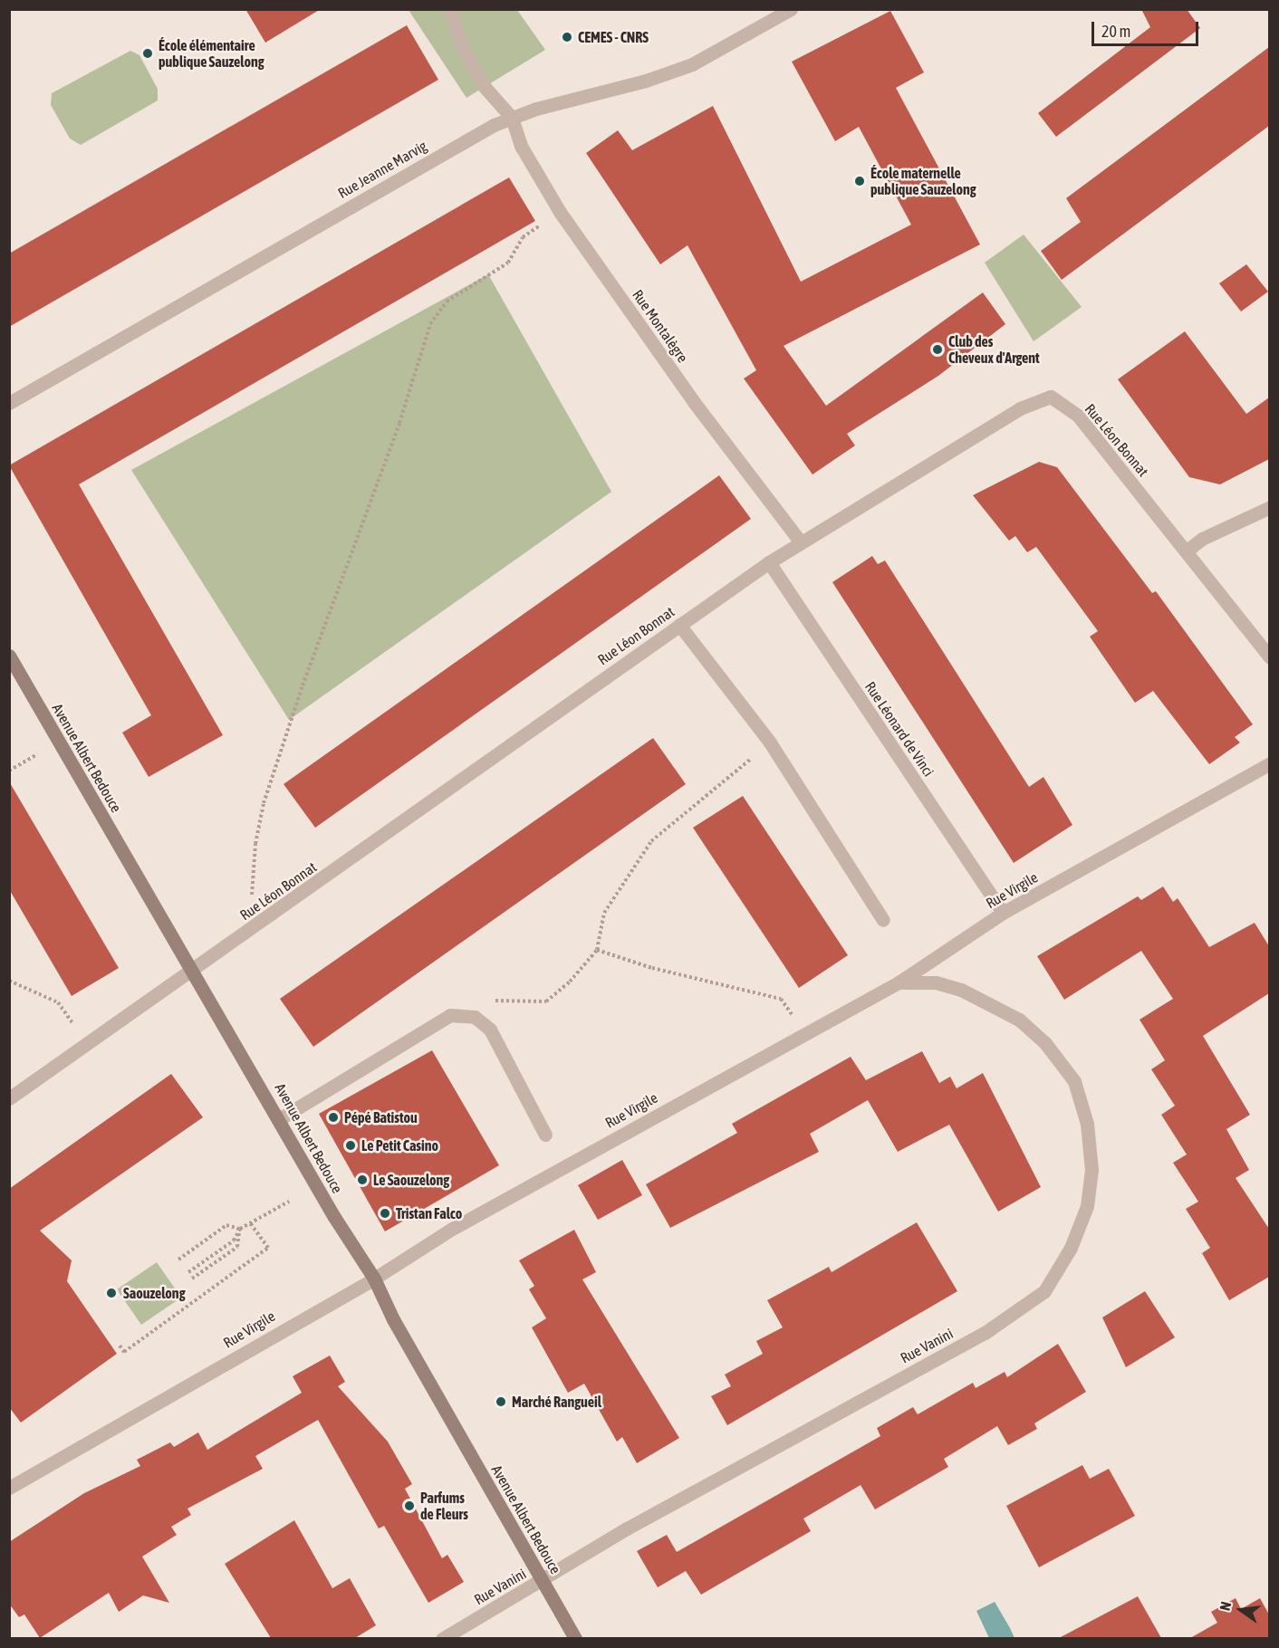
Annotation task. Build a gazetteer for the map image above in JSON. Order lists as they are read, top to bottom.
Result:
{
  "streets": {
    "street": [
      "Rue Jeanne Marvig",
      "Rue Montalègre",
      "Rue Léon Bonnat",
      "Rue Léonard de Vinci",
      "Avenue Albert Bedouce",
      "Rue Virgile",
      "Rue Vanini"
    ]
  },
  "crossings": [
    ["Rue Jeanne Marvig", "Rue Montalègre"],
    ["Rue Montalègre", "Rue Léon Bonnat"],
    ["Rue Léon Bonnat", "Rue Léonard de Vinci"],
    ["Rue Léon Bonnat", "Avenue Albert Bedouce"],
    ["Rue Léonard de Vinci", "Rue Virgile"],
    ["Avenue Albert Bedouce", "Rue Virgile"],
    ["Avenue Albert Bedouce", "Rue Vanini"],
    ["Rue Virgile", "Rue Vanini"]
  ],
  "places": [
    "CEMES - CNRS",
    "École élémentaire publique Sauzelong",
    "École maternelle publique Sauzelong",
    "Club des Cheveux d'Argent",
    "Pépé Batistou",
    "Le Petit Casino",
    "Le Saouzelong",
    "Tristan Falco",
    "Saouzelong",
    "Marché Rangueil",
    "Parfums de Fleurs"
  ],
  "scale_bar": "20 m",
  "north": "left"
}
